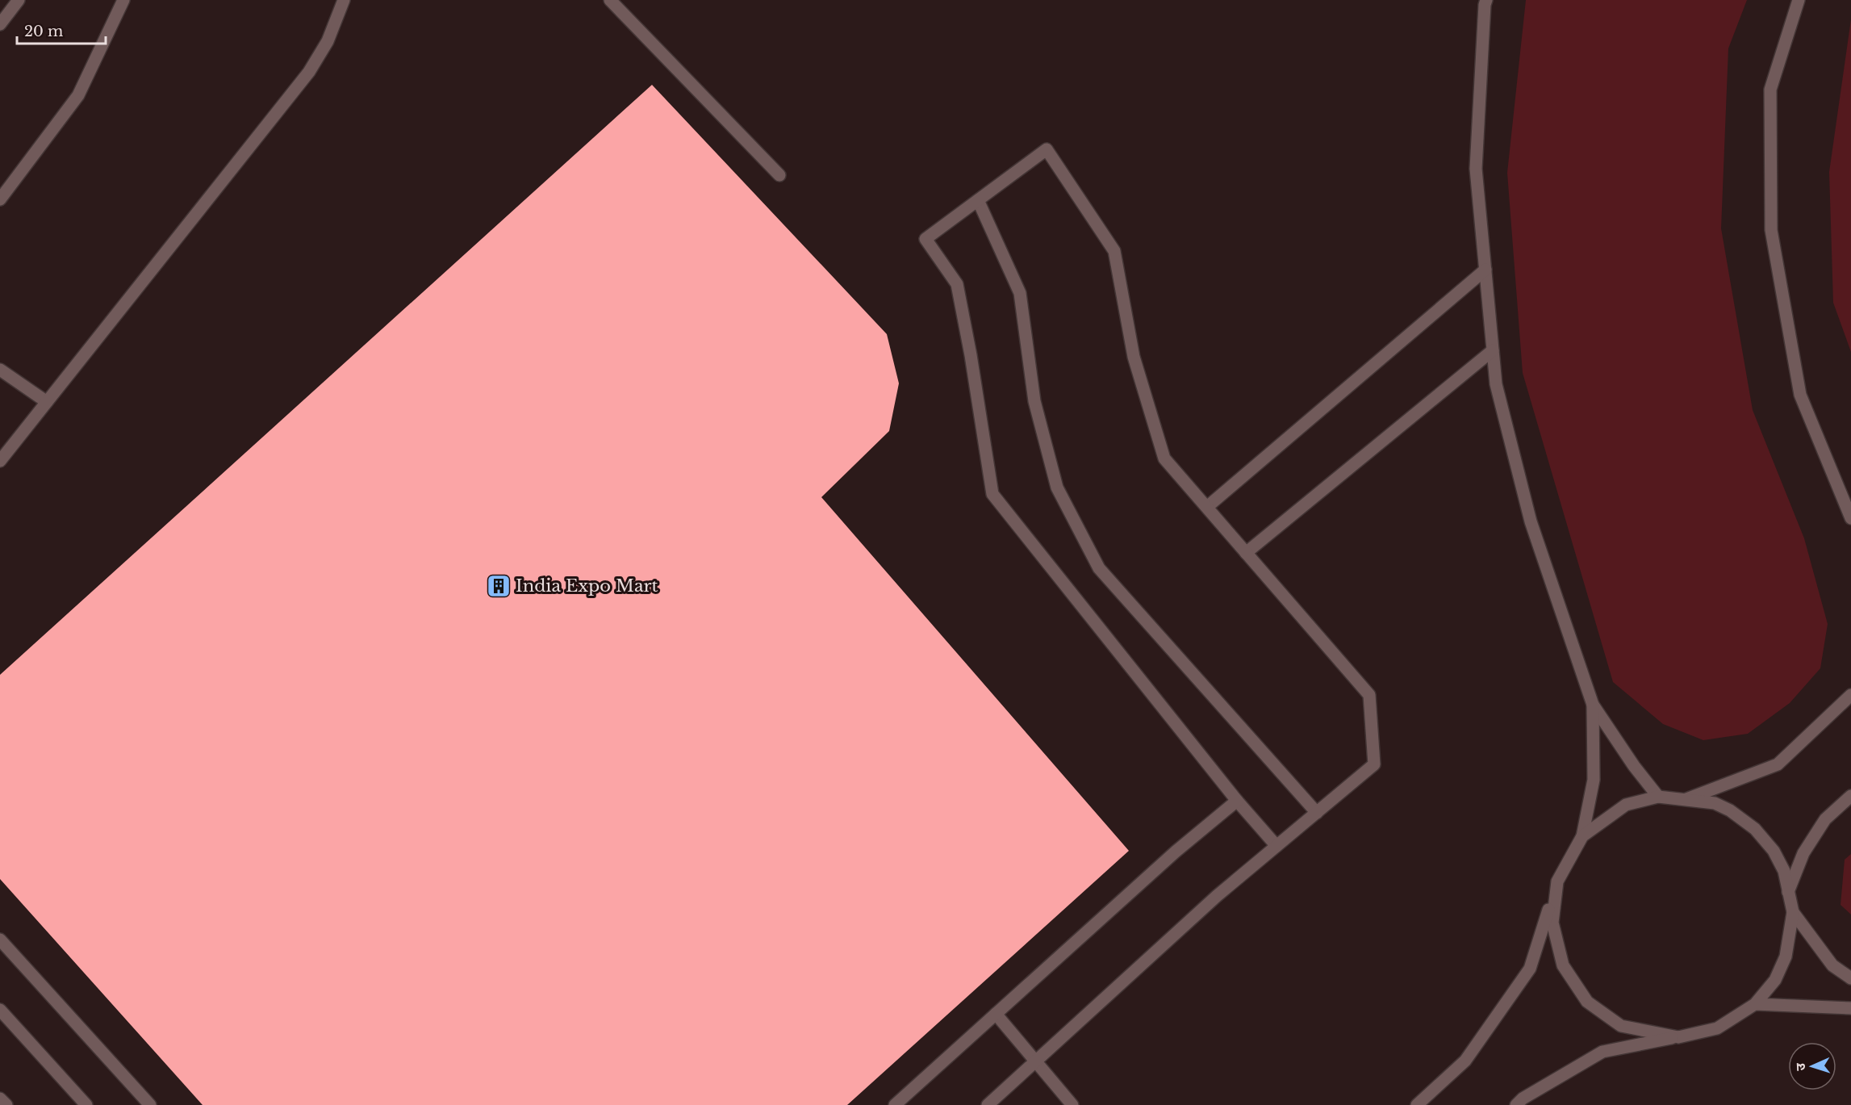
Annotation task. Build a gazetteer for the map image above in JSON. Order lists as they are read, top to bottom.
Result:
{
  "places": {
    "building": ["India Expo Mart"]
  },
  "scale_bar": "20 m",
  "north": "left"
}
